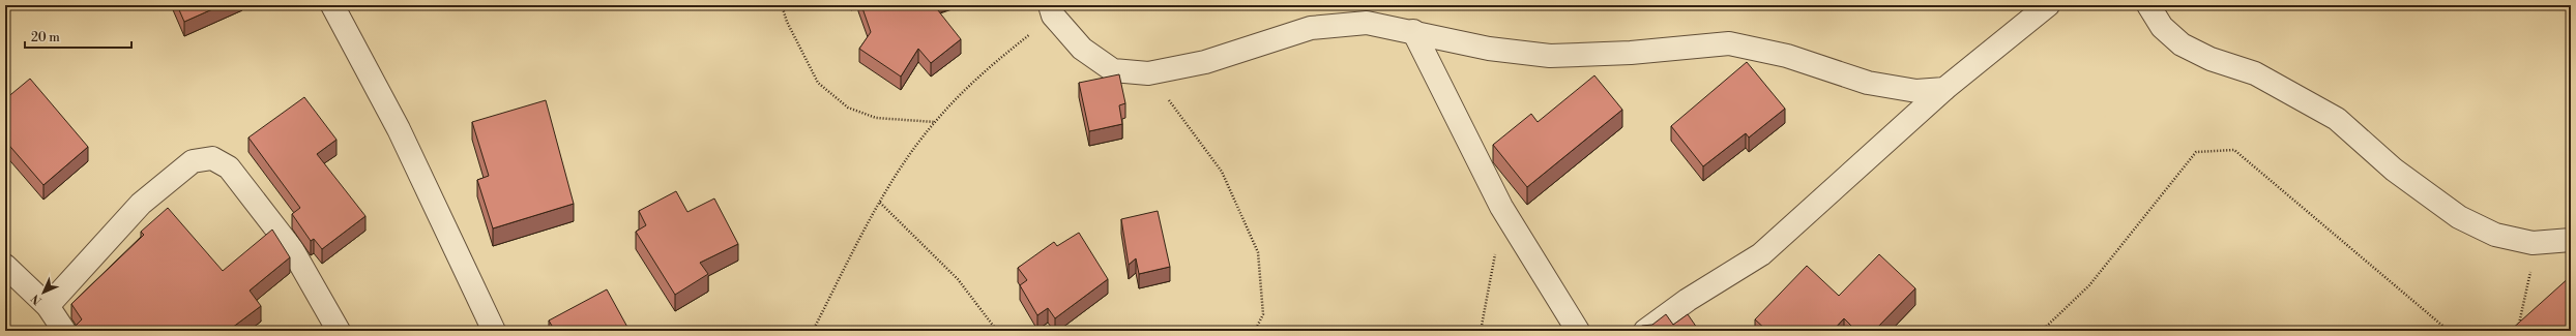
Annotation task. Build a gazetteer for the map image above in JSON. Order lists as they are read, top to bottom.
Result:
{
  "scale_bar": "20 m",
  "north": "bottom left"
}
